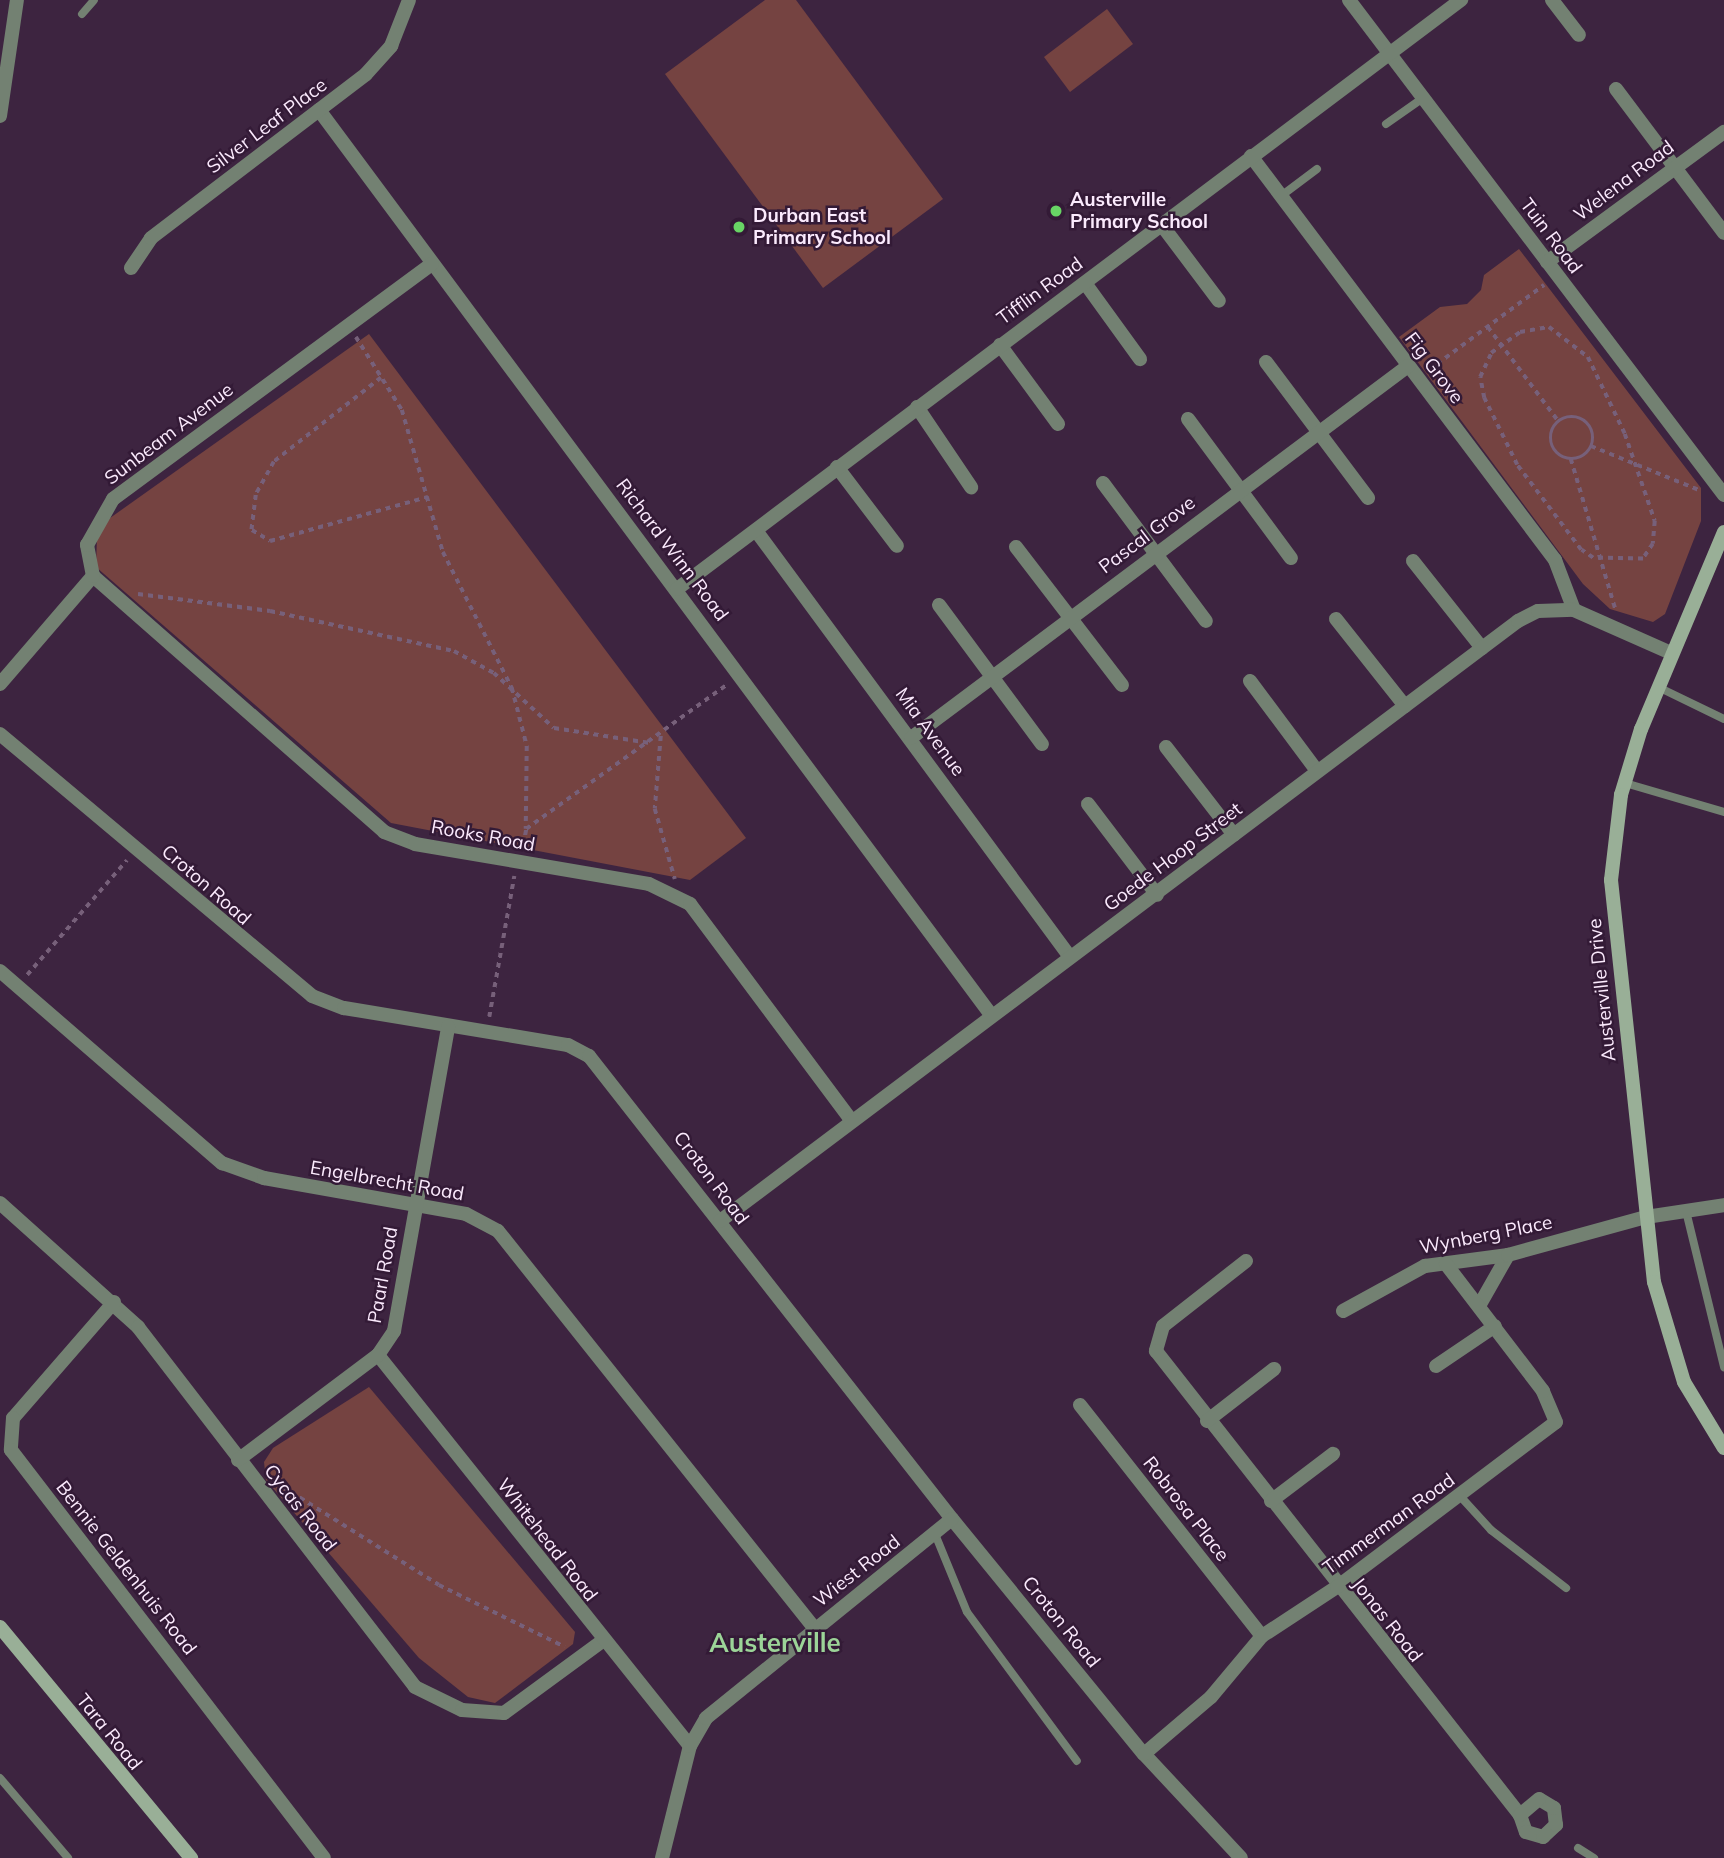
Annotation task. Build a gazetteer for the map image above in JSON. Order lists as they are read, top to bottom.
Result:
{
  "streets": {
    "street": [
      "Silver Leaf Place",
      "Welena Road",
      "Tuin Road",
      "Tifflin Road",
      "Fig Grove",
      "Sunbeam Avenue",
      "Pascal Grove",
      "Richard Winn Road",
      "Mia Avenue",
      "Rooks Road",
      "Goede Hoop Street",
      "Croton Road",
      "Austerville Drive",
      "Engelbrecht Road",
      "Wynberg Place",
      "Paarl Road",
      "Cycas Road",
      "Robrosa Place",
      "Timmerman Road",
      "Whitehead Road",
      "Bennie Geldenhuis Road",
      "Wiest Road",
      "Jonas Road",
      "Tara Road"
    ]
  },
  "crossings": [
    ["Silver Leaf Place", "Richard Winn Road"],
    ["Welena Road", "Tuin Road"],
    ["Tuin Road", "Tifflin Road"],
    ["Tifflin Road", "Fig Grove"],
    ["Tifflin Road", "Richard Winn Road"],
    ["Tifflin Road", "Mia Avenue"],
    ["Fig Grove", "Pascal Grove"],
    ["Fig Grove", "Goede Hoop Street"],
    ["Sunbeam Avenue", "Richard Winn Road"],
    ["Sunbeam Avenue", "Rooks Road"],
    ["Pascal Grove", "Mia Avenue"],
    ["Richard Winn Road", "Goede Hoop Street"],
    ["Mia Avenue", "Goede Hoop Street"],
    ["Rooks Road", "Goede Hoop Street"],
    ["Goede Hoop Street", "Croton Road"],
    ["Goede Hoop Street", "Austerville Drive"],
    ["Croton Road", "Paarl Road"],
    ["Croton Road", "Timmerman Road"],
    ["Croton Road", "Wiest Road"],
    ["Austerville Drive", "Wynberg Place"],
    ["Engelbrecht Road", "Paarl Road"],
    ["Engelbrecht Road", "Wiest Road"],
    ["Wynberg Place", "Timmerman Road"],
    ["Paarl Road", "Cycas Road"],
    ["Paarl Road", "Whitehead Road"],
    ["Cycas Road", "Whitehead Road"],
    ["Cycas Road", "Bennie Geldenhuis Road"],
    ["Robrosa Place", "Timmerman Road"],
    ["Timmerman Road", "Jonas Road"],
    ["Whitehead Road", "Wiest Road"]
  ],
  "districts": ["Austerville"],
  "places": ["Austerville Primary School", "Durban East Primary School"]
}
